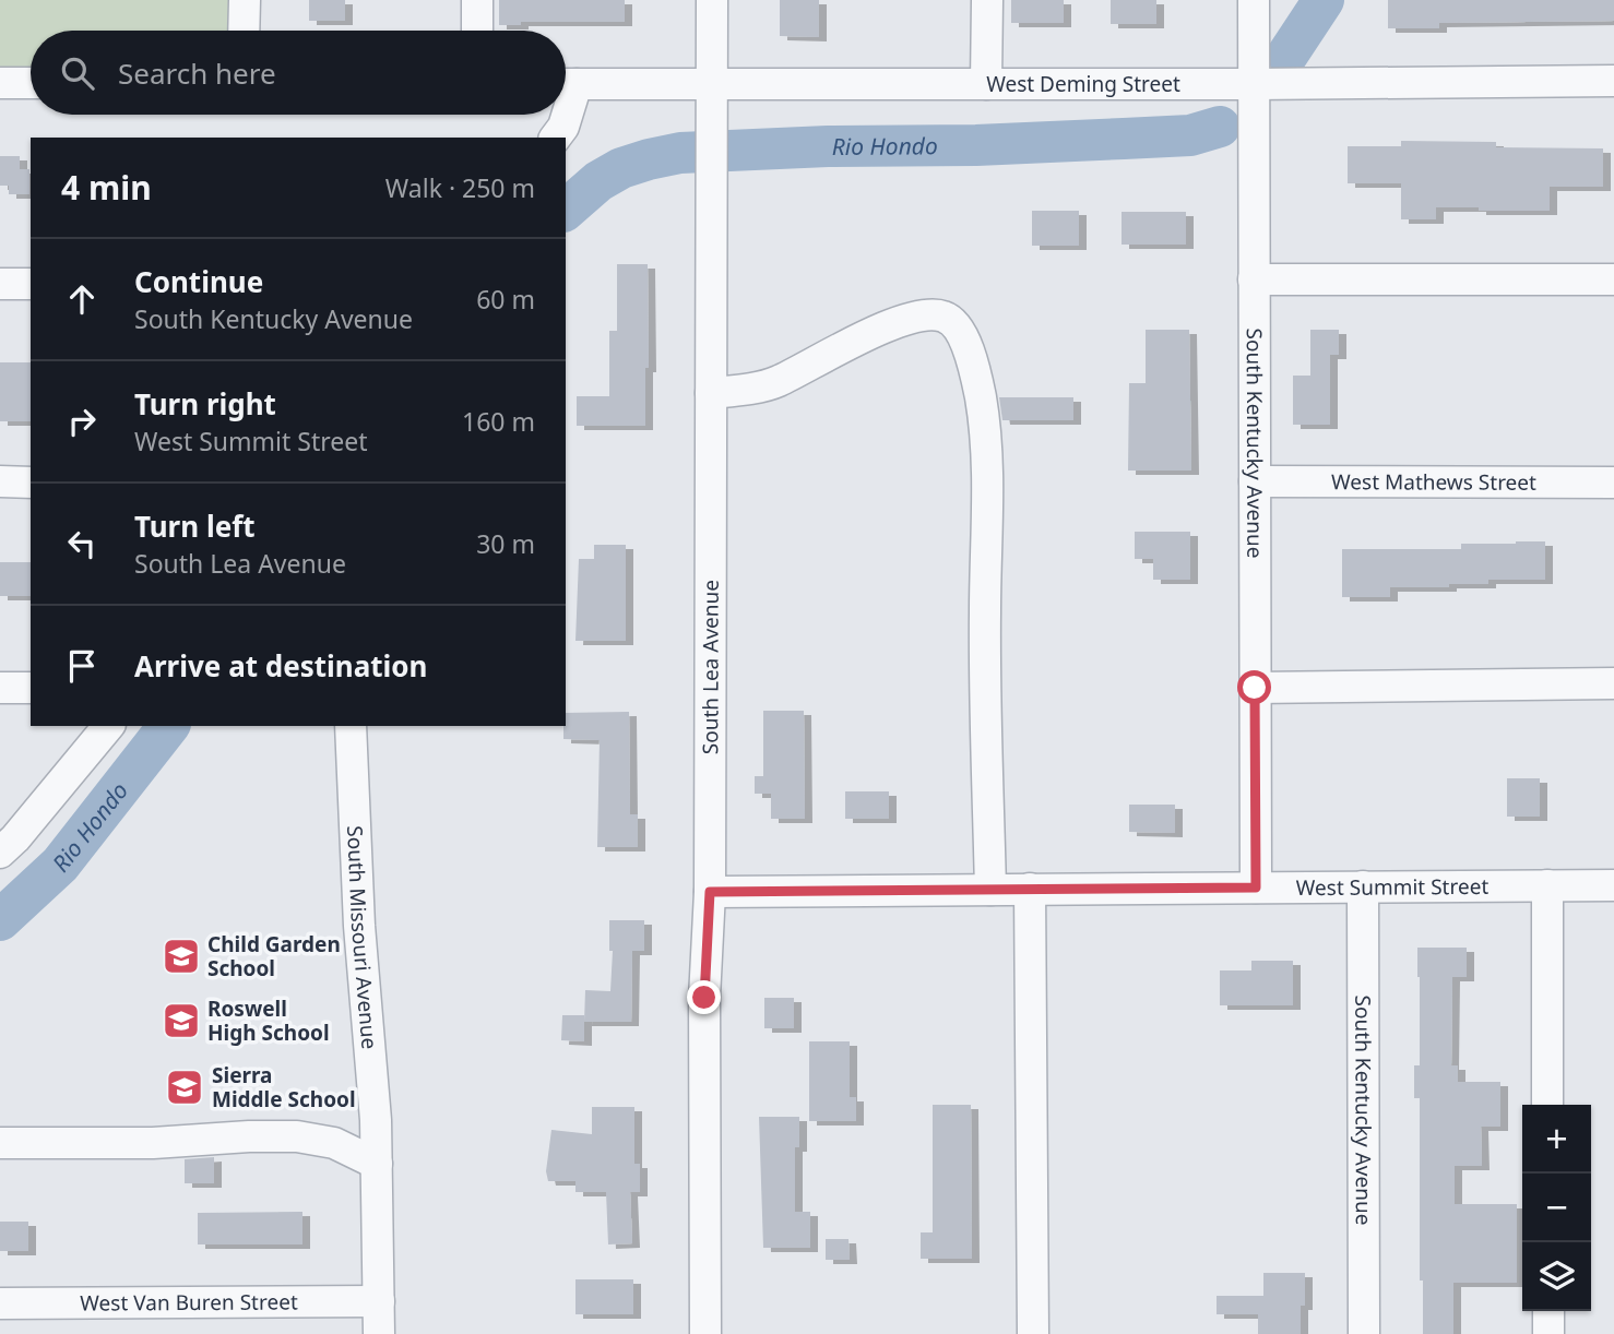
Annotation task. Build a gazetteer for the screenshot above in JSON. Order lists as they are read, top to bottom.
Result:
{
  "streets": {
    "street": [
      "West Deming Street",
      "South Kentucky Avenue",
      "West Mathews Street",
      "South Lea Avenue",
      "West Summit Street",
      "South Missouri Avenue",
      "West Van Buren Street"
    ]
  },
  "crossings": [
    ["West Deming Street", "South Kentucky Avenue"],
    ["West Deming Street", "South Lea Avenue"],
    ["South Kentucky Avenue", "West Mathews Street"],
    ["South Kentucky Avenue", "West Summit Street"],
    ["South Lea Avenue", "West Summit Street"],
    ["South Missouri Avenue", "West Van Buren Street"]
  ],
  "water": ["Rio Hondo"],
  "places": {
    "school or university": ["Child Garden School", "Roswell High School", "Sierra Middle School"]
  },
  "page": {
    "search": "Search here",
    "heading": ["4 min", "Walk · 250 m"],
    "list": [
      ["Continue", "South Kentucky Avenue", "60 m"],
      ["Turn right", "West Summit Street", "160 m"],
      ["Turn left", "South Lea Avenue", "30 m"],
      "Arrive at destination"
    ],
    "map_buttons": ["+", "−"]
  }
}
